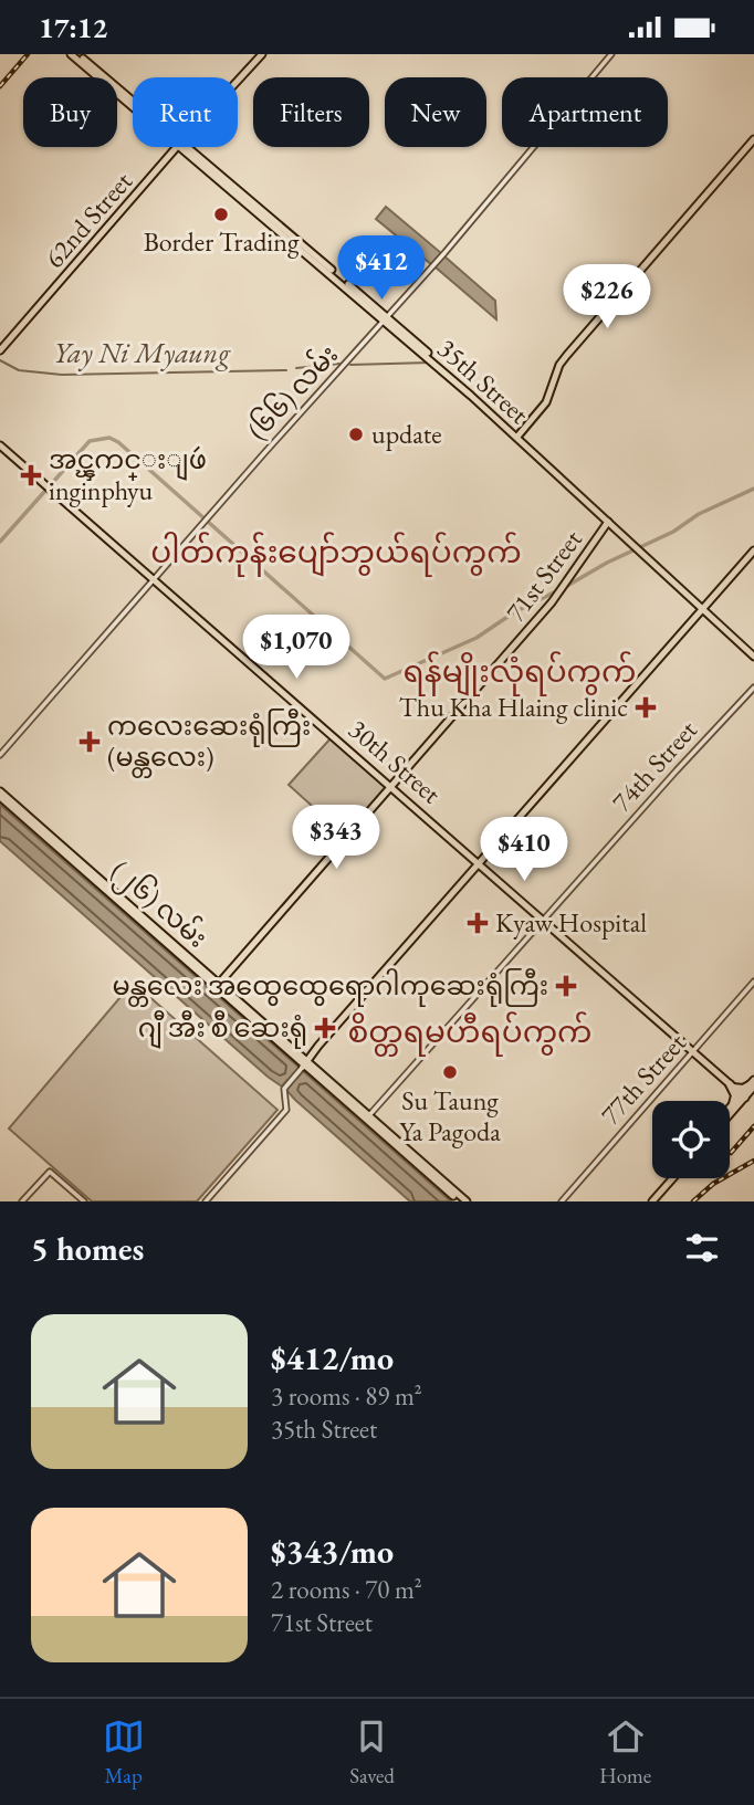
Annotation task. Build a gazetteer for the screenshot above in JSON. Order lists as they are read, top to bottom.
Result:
{
  "streets": {
    "main road": [
      "62nd Street",
      "35th Street",
      "71st Street",
      "30th Street",
      "(၂၆) လမ်း"
    ],
    "street": ["(၆၆) လမ်း", "74th Street", "77th Street"]
  },
  "crossings": [
    ["35th Street", "(၆၆) လမ်း"],
    ["35th Street", "71st Street"],
    ["(၆၆) လမ်း", "30th Street"],
    ["71st Street", "30th Street"],
    ["71st Street", "(၂၆) လမ်း"],
    ["30th Street", "74th Street"],
    ["30th Street", "77th Street"],
    ["74th Street", "(၂၆) လမ်း"]
  ],
  "districts": ["ပါတ်ကုန်းပျော်ဘွယ်ရပ်ကွက်", "ရန်မျိုးလုံရပ်ကွက်", "စိတ္တရမဟီရပ်ကွက်"],
  "water": ["Yay Ni Myaung"],
  "places": {
    "other": ["Border Trading", "update", "Su Taung Ya Pagoda"],
    "health": [
      "အင္ၾကင္းျဖဴ inginphyu",
      "Thu Kha Hlaing clinic",
      "ကလေးဆေးရုံကြီး (မန္တလေး)",
      "Kyaw Hospital",
      "မန္တလေး အထွေထွေရောဂါကုဆေးရုံကြီး",
      "ဂျီ အီး စီ ဆေးရုံ"
    ]
  },
  "page": {
    "status": "17:12",
    "chip": [
      "Buy",
      "Rent",
      "Filters",
      "New",
      "Apartment"
    ],
    "price": [
      "$412",
      "$226",
      "$1,070",
      "$343",
      "$410"
    ],
    "heading": "5 homes",
    "list": [
      {
        "name": "$412/mo",
        "note": "3 rooms · 89 m² · 35th Street"
      },
      {
        "name": "$343/mo",
        "note": "2 rooms · 70 m² · 71st Street"
      }
    ],
    "tabs": ["Map", "Saved", "Home"]
  }
}
